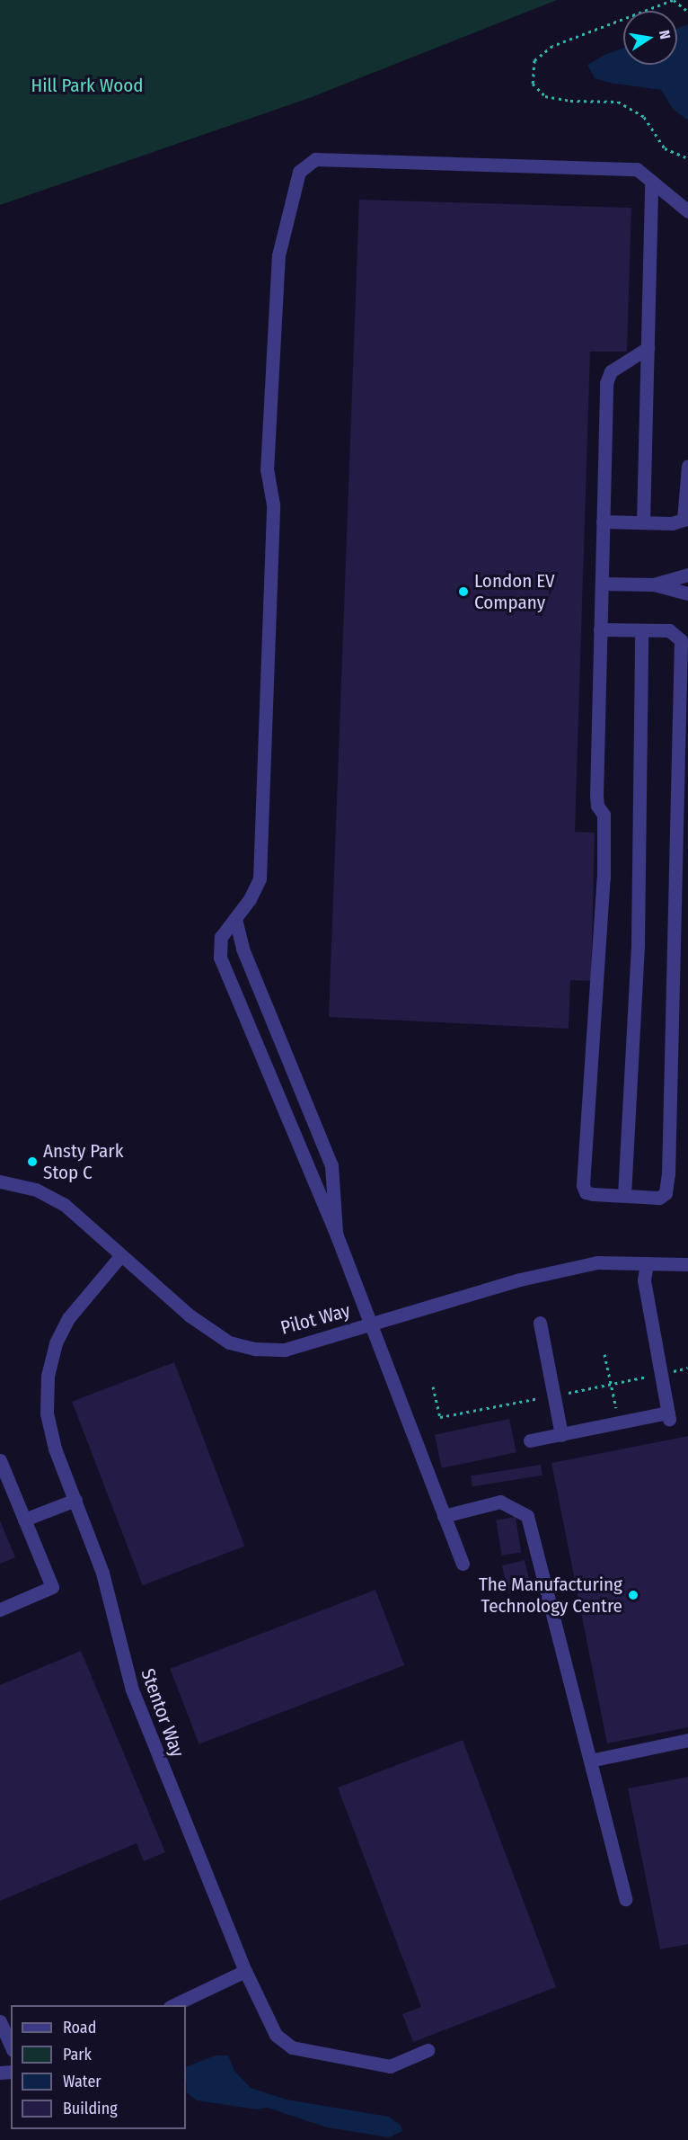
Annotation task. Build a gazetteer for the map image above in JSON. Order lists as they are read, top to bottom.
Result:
{
  "streets": {
    "street": ["Pilot Way", "Stentor Way"]
  },
  "crossings": [
    ["Pilot Way", "Stentor Way"]
  ],
  "parks": ["Hill Park Wood"],
  "places": ["London EV Company", "Ansty Park Stop C", "The Manufacturing Technology Centre"],
  "legend": [
    "Road",
    "Park",
    "Water",
    "Building"
  ],
  "north": "right"
}
